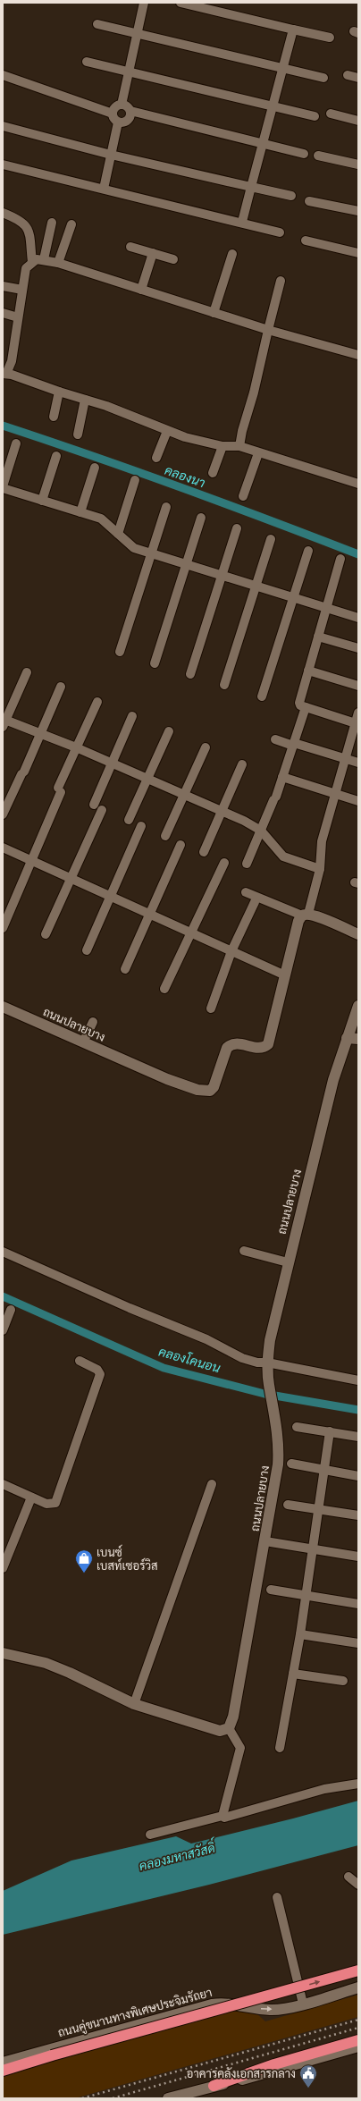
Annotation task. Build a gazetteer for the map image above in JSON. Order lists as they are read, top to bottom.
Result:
{
  "streets": {
    "street": ["ถนนปลายบาง", "ถนนคู่ขนานทางพิเศษประจิมรัถยา"]
  },
  "water": ["คลองนา", "คลองโคนอน", "คลองมหาสวัสดิ์"],
  "places": {
    "shop": ["เบนซ์ เบสท์เซอร์วิส"],
    "public building": ["อาคารคลังเอกสารกลาง"]
  }
}
